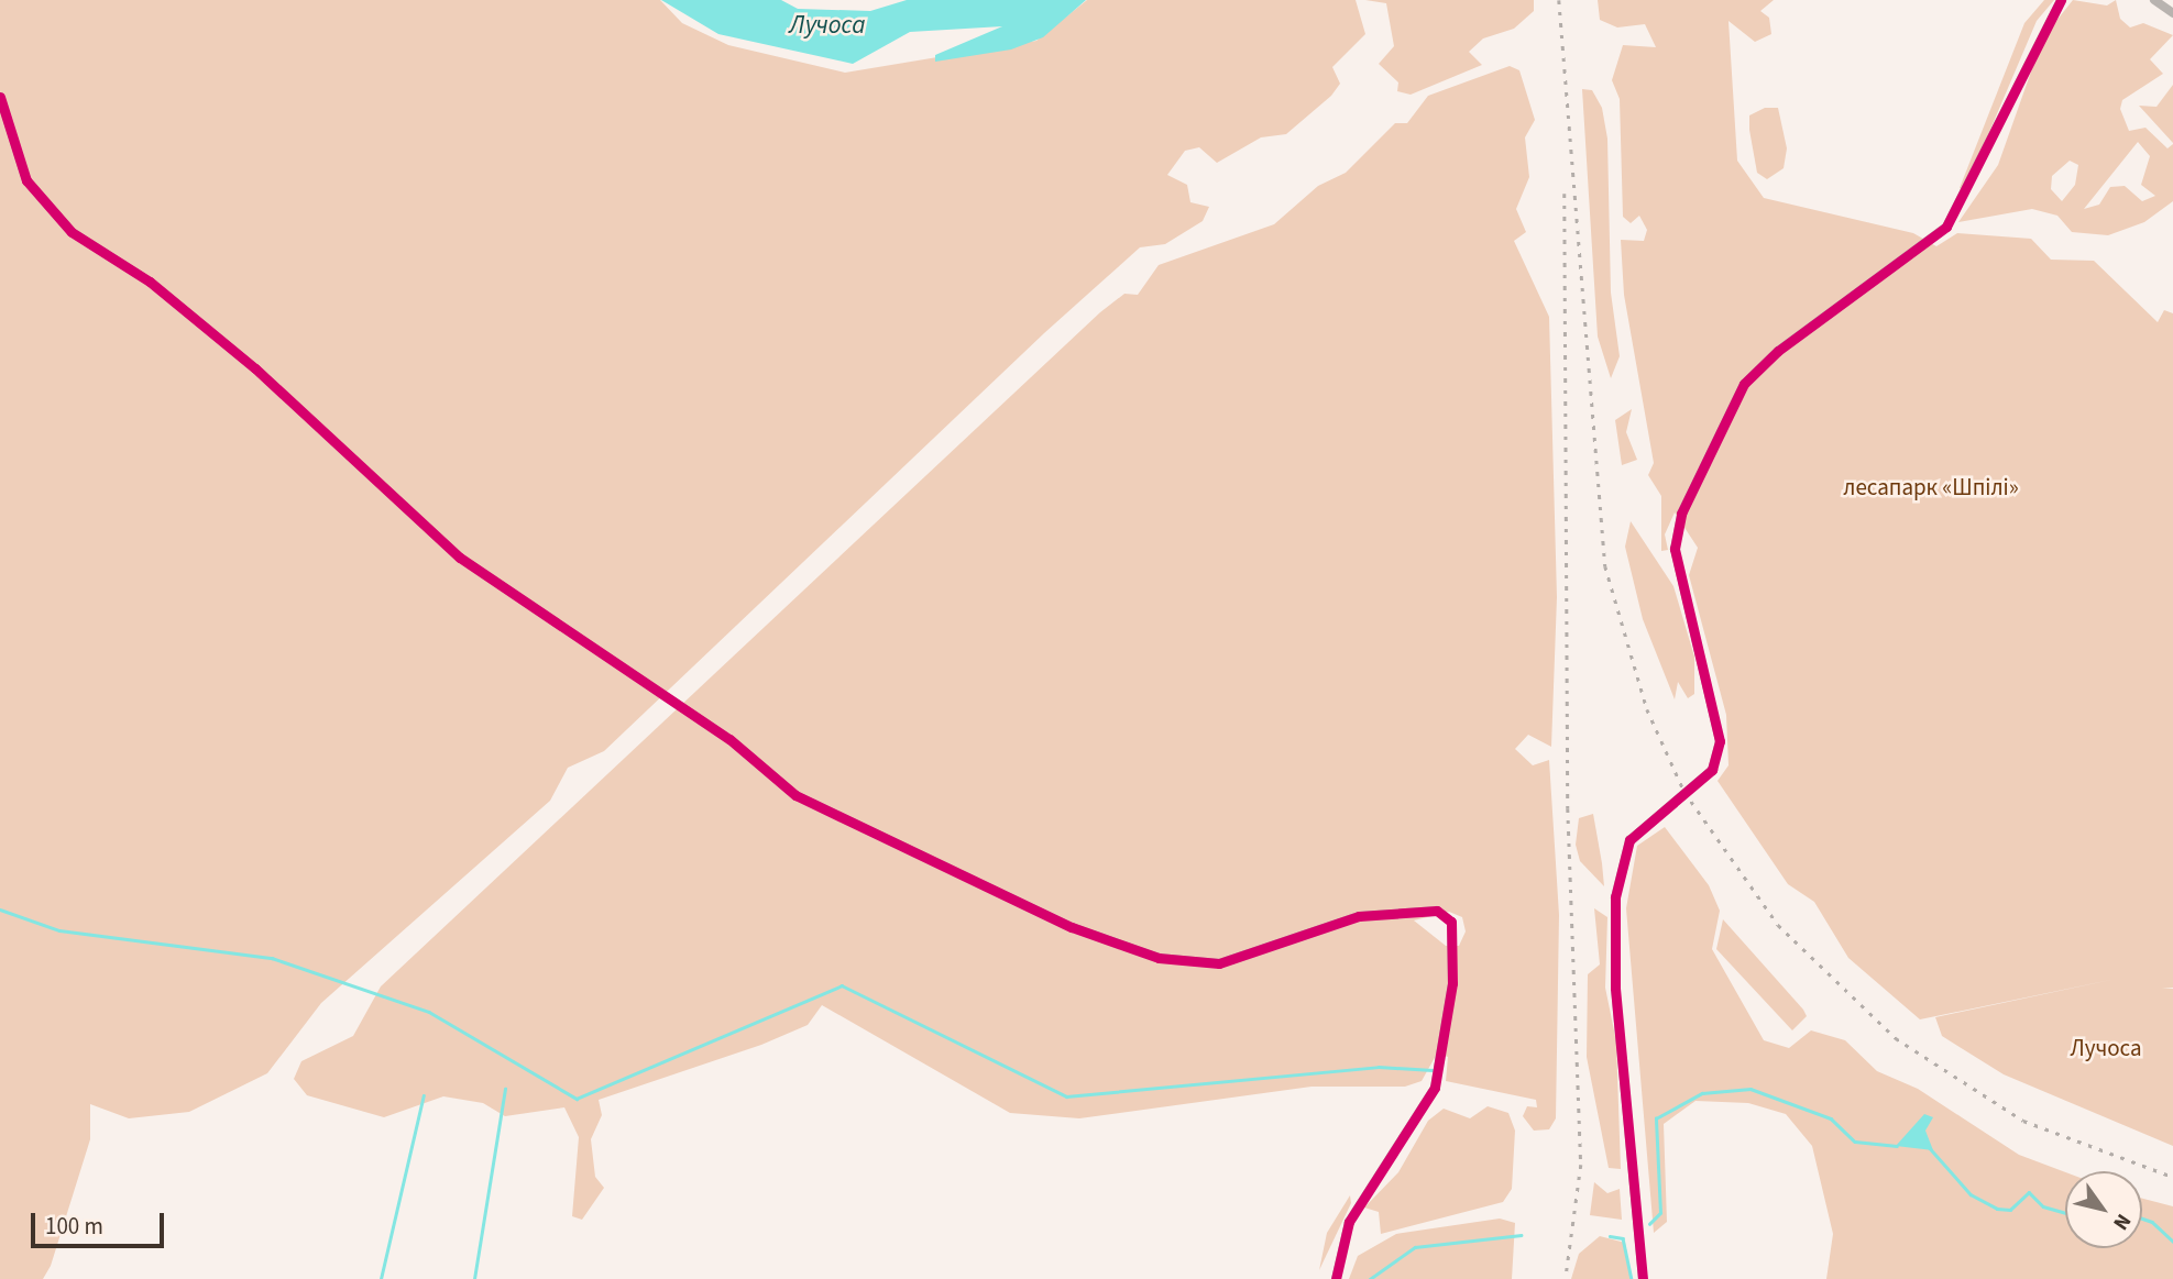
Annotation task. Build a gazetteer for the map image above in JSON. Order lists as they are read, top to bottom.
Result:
{
  "water": ["Лучоса"],
  "parks": ["лесапарк «Шпілі»", "Лучоса"],
  "scale_bar": "100 m",
  "north": "bottom right"
}
